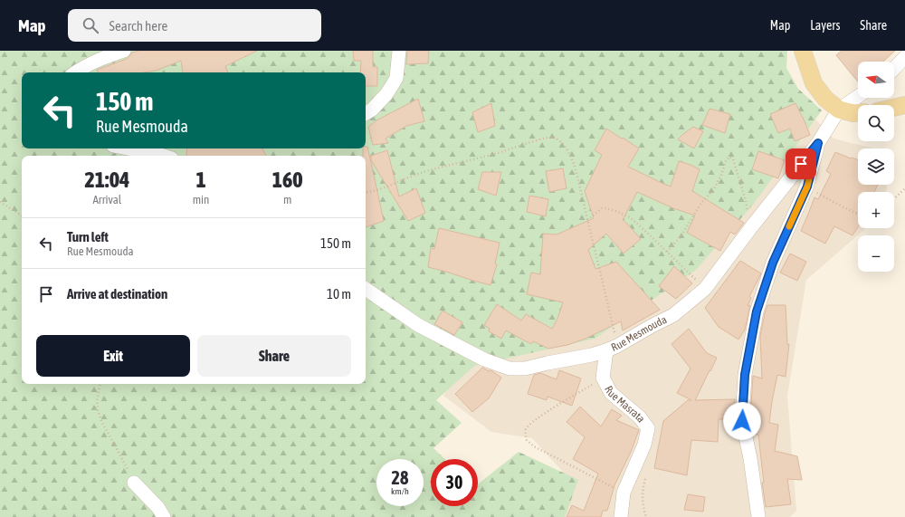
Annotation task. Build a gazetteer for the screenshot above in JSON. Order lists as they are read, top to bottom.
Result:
{
  "streets": {
    "street": ["Rue Mesmouda", "Rue Masrata"]
  },
  "crossings": [
    ["Rue Mesmouda", "Rue Masrata"]
  ],
  "north": "left",
  "page": {
    "header": "Map",
    "search": "Search here",
    "nav": ["Map", "Layers", "Share"],
    "map_buttons": ["+", "−"],
    "turn": ["150 m", "Rue Mesmouda"],
    "eta": [
      "21:04",
      "Arrival",
      "1",
      "min",
      "160",
      "m"
    ],
    "list": [
      {
        "name": "Turn left",
        "note": "Rue Mesmouda",
        "value": "150 m"
      },
      {
        "name": "Arrive at destination",
        "value": "10 m"
      }
    ],
    "buttons": ["Exit", "Share"],
    "speed": "28 km/h",
    "limit": "30"
  }
}
